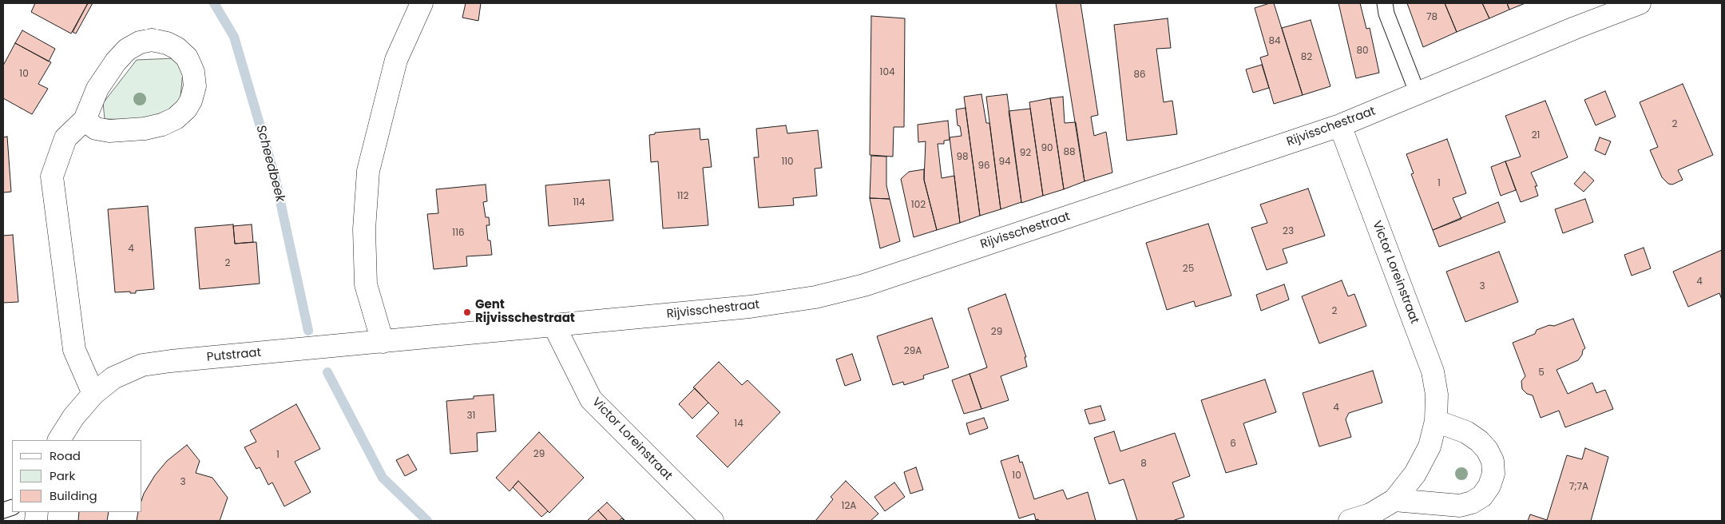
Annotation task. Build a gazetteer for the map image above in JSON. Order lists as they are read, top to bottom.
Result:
{
  "streets": {
    "street": ["Rijvisschestraat", "Victor Loreinstraat", "Putstraat"]
  },
  "crossings": [
    ["Rijvisschestraat", "Victor Loreinstraat"],
    ["Rijvisschestraat", "Putstraat"]
  ],
  "water": ["Scheedbeek"],
  "places": ["Gent Rijvisschestraat"],
  "house_numbers": [
    "78",
    "84",
    "80",
    "82",
    "104",
    "10",
    "86",
    "2",
    "21",
    "90",
    "88",
    "92",
    "98",
    "110",
    "94",
    "96",
    "1",
    "112",
    "114",
    "102",
    "23",
    "116",
    "4",
    "2",
    "25",
    "4",
    "3",
    "2",
    "29",
    "29A",
    "5",
    "4",
    "31",
    "14",
    "6",
    "29",
    "1",
    "8",
    "10",
    "3",
    "7;7A",
    "12A"
  ],
  "legend": ["Road", "Park", "Building"]
}
